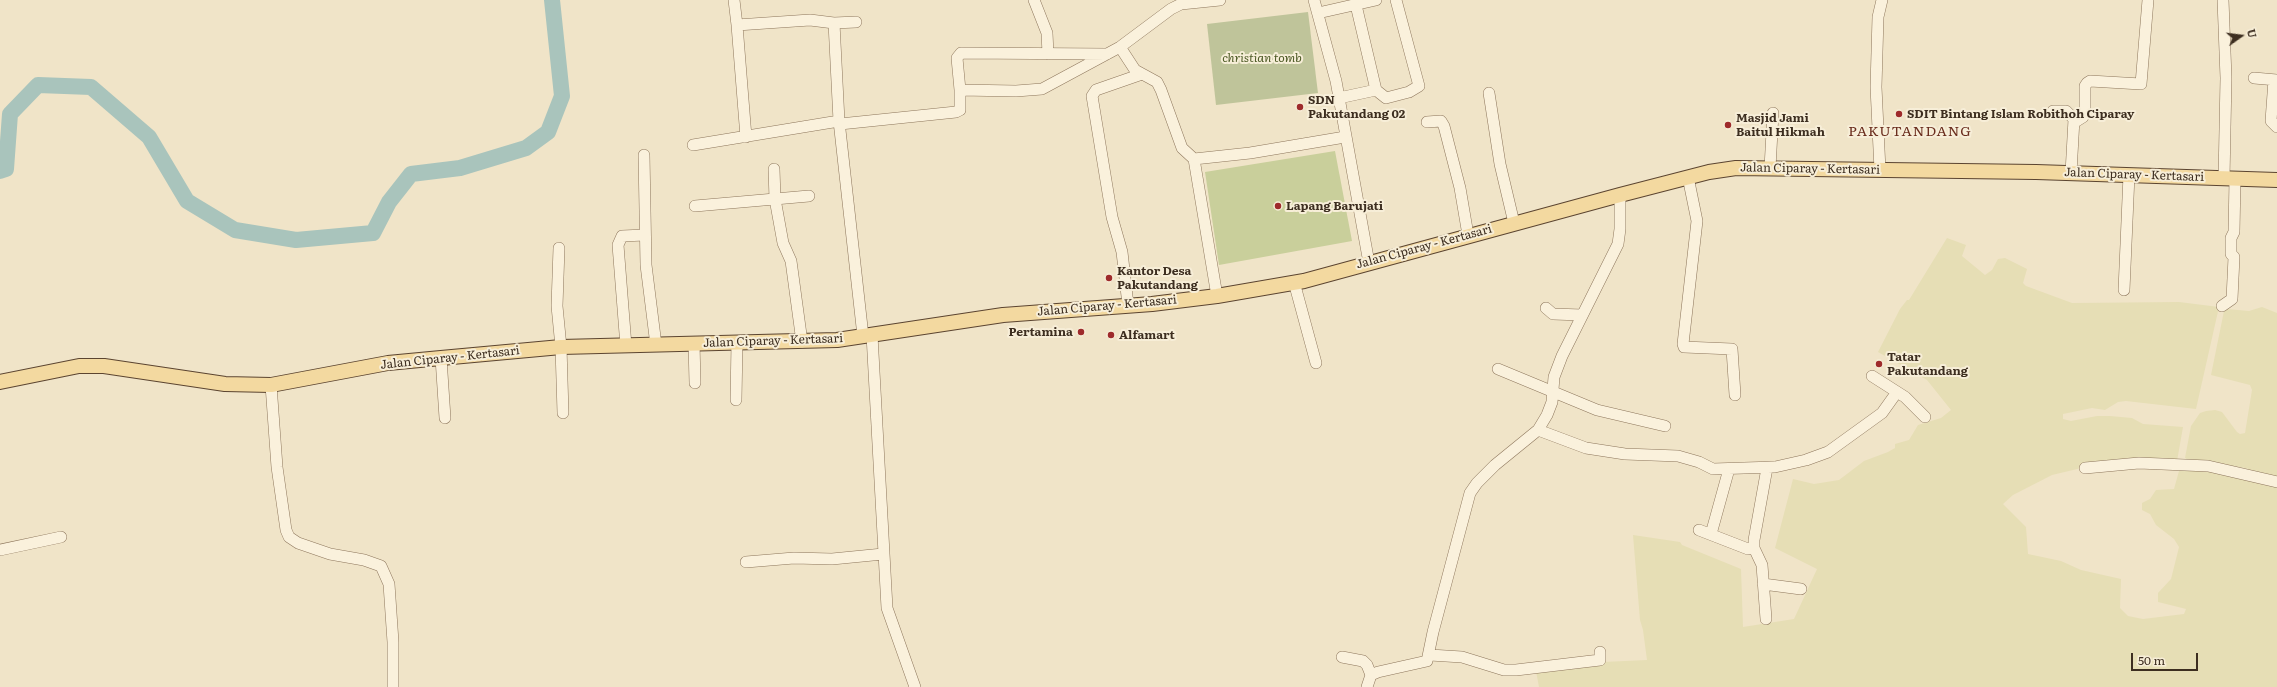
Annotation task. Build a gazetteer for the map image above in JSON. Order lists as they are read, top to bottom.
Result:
{
  "streets": {
    "main road": ["Jalan Ciparay - Kertasari"]
  },
  "districts": ["PAKUTANDANG"],
  "parks": ["christian tomb"],
  "places": [
    "SDN Pakutandang 02",
    "SDIT Bintang Islam Robithoh Ciparay",
    "Masjid Jami Baitul Hikmah",
    "Lapang Barujati",
    "Kantor Desa Pakutandang",
    "Pertamina",
    "Alfamart",
    "Tatar Pakutandang"
  ],
  "scale_bar": "50 m",
  "north": "right"
}
